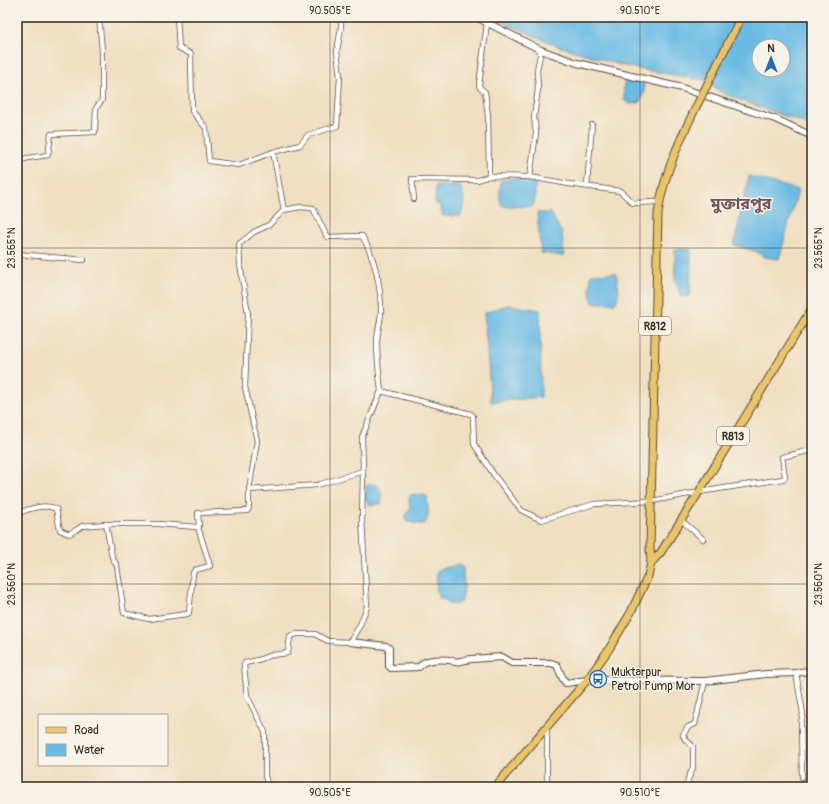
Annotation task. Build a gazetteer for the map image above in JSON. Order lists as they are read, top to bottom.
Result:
{
  "streets": {
    "main road": ["R812", "R813"]
  },
  "crossings": [
    ["R812", "R813"]
  ],
  "districts": ["মুক্তারপুর"],
  "places": {
    "bus stop": ["Muktarpur Petrol Pump Mor"]
  },
  "legend": ["Road", "Water"],
  "north": "top",
  "coordinates": [
    "90.505°E",
    "90.510°E",
    "23.565°N",
    "23.560°N"
  ]
}
